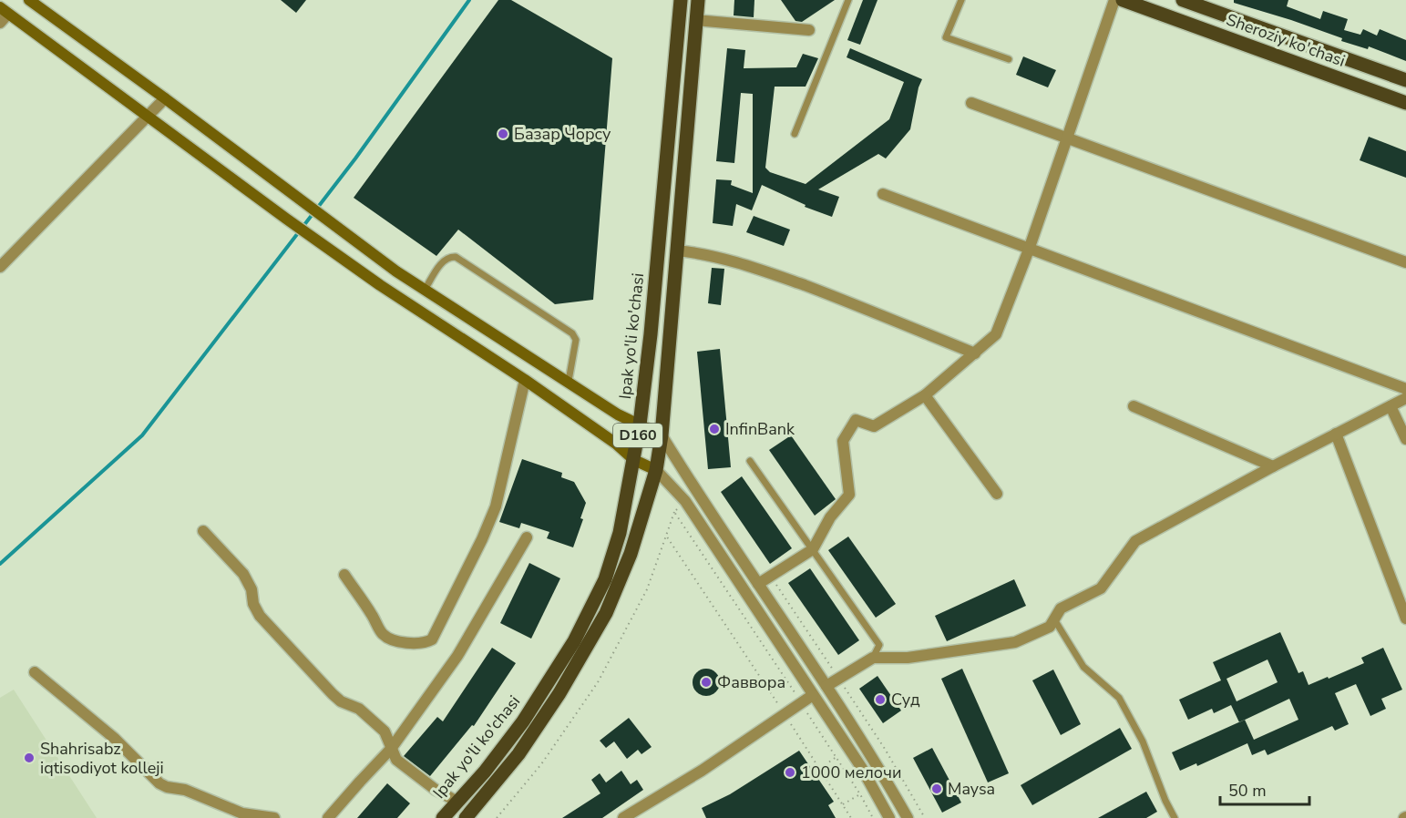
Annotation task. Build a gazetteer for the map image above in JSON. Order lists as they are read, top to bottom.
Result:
{
  "streets": {
    "main road": ["Sheroziy ko'chasi", "Ipak yo'li ko'chasi", "D160"]
  },
  "places": [
    "Базар Чорсу",
    "InfinBank",
    "Фаввора",
    "Суд",
    "Shahrisabz iqtisodiyot kolleji",
    "1000 мелочи",
    "Maysa"
  ],
  "scale_bar": "50 m"
}
